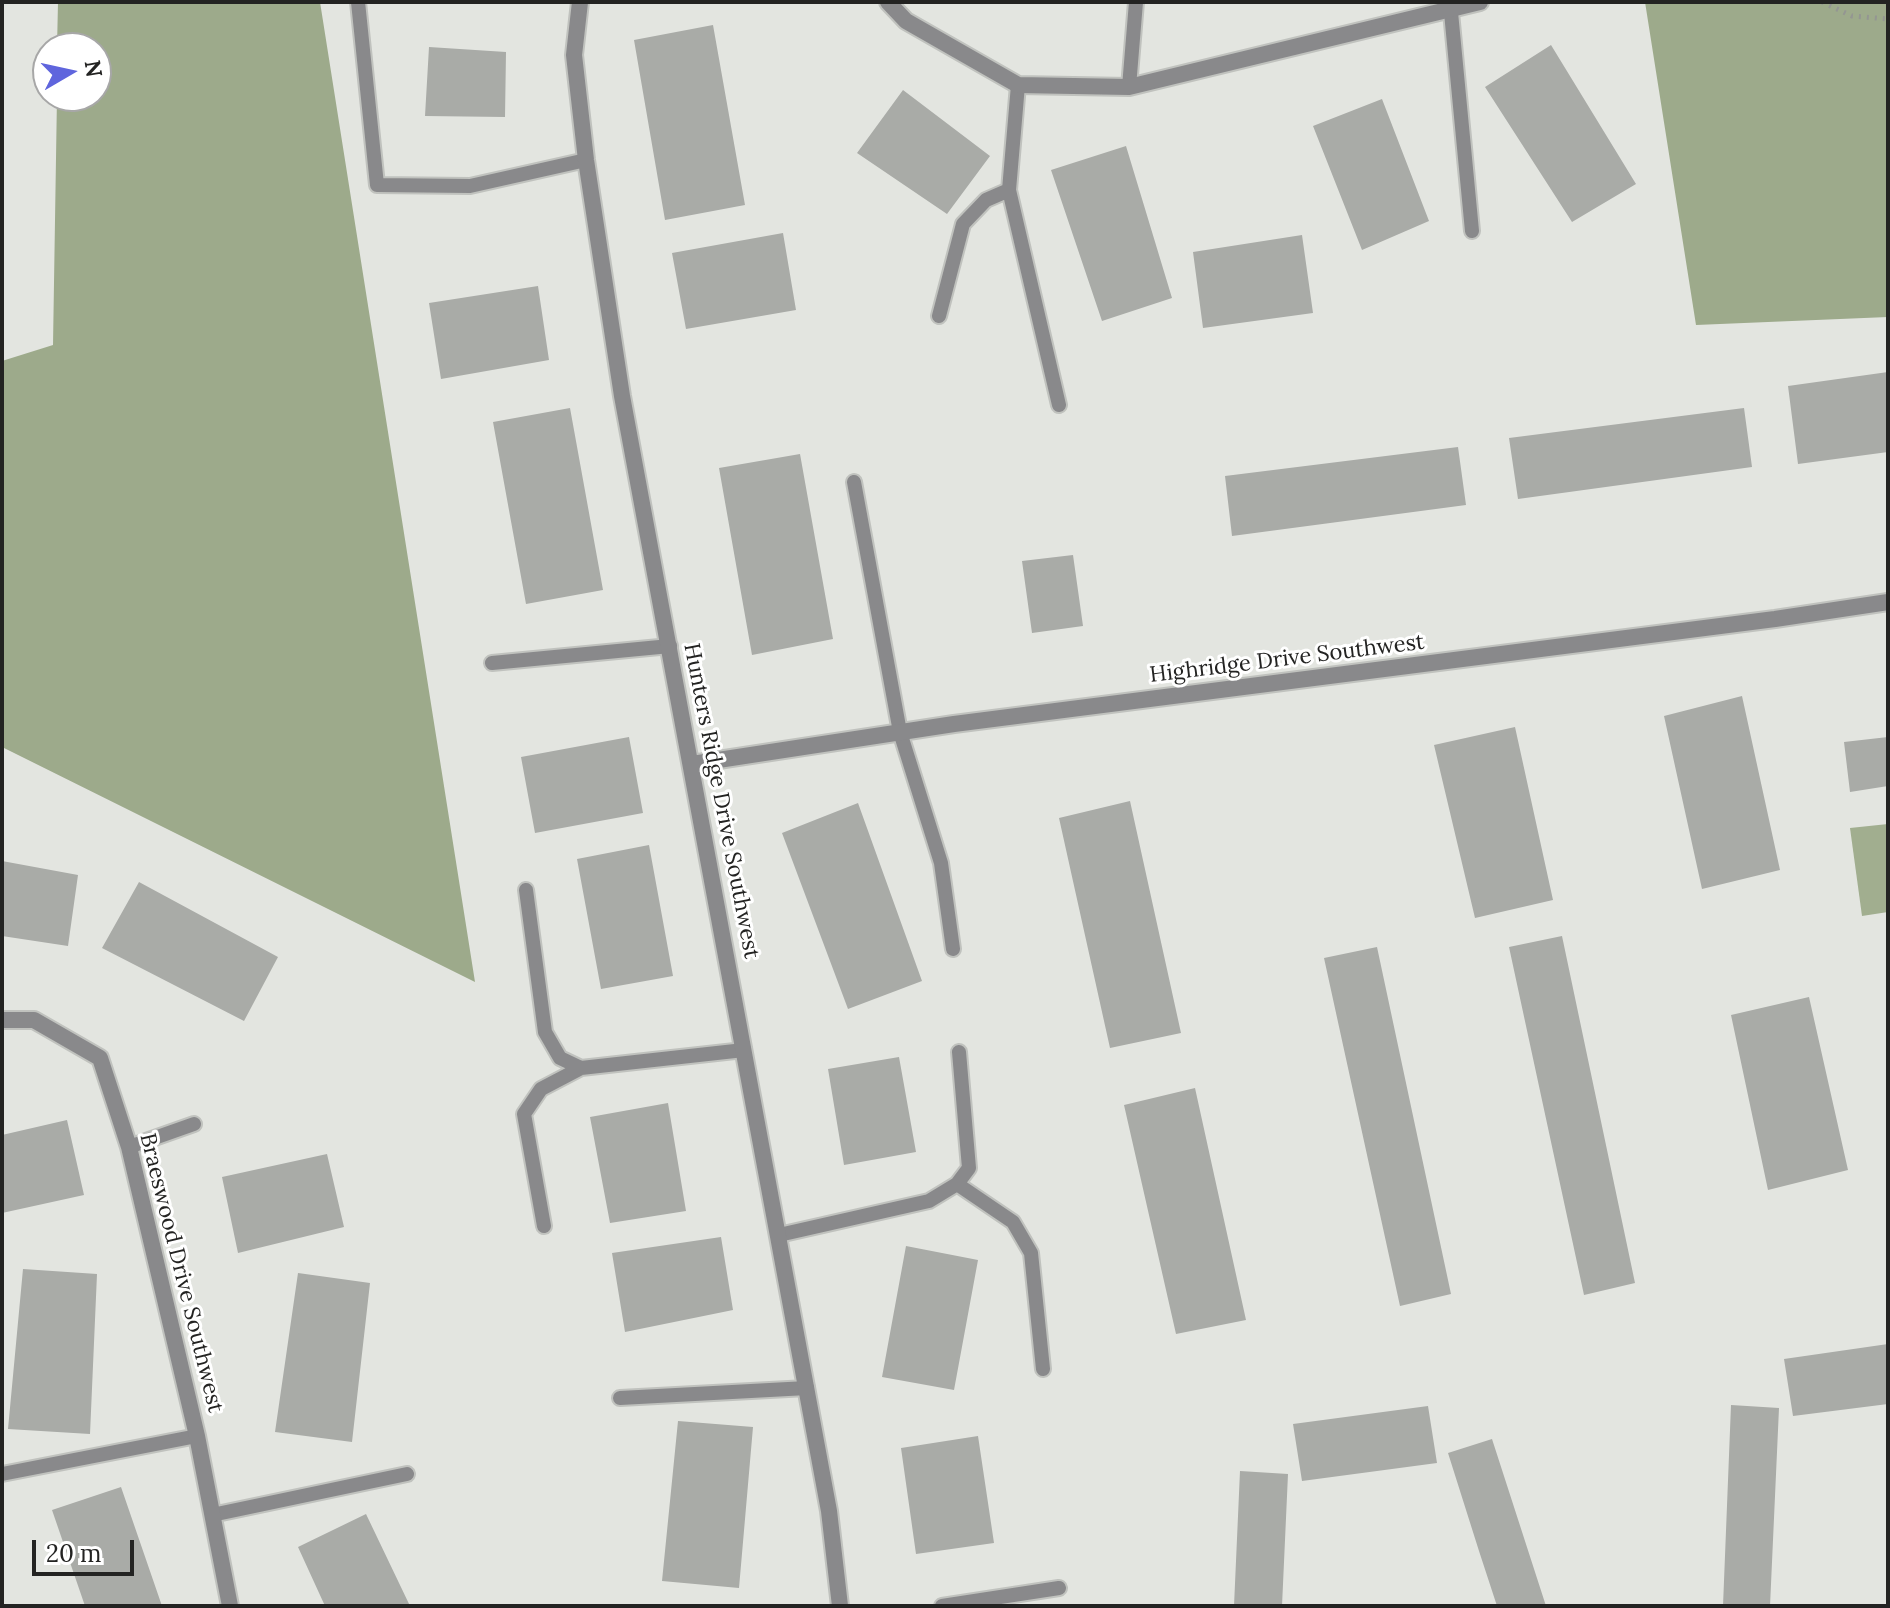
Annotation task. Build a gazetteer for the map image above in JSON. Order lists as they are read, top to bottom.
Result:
{
  "streets": {
    "street": ["Highridge Drive Southwest", "Hunters Ridge Drive Southwest", "Braeswood Drive Southwest"]
  },
  "crossings": [
    ["Highridge Drive Southwest", "Hunters Ridge Drive Southwest"]
  ],
  "scale_bar": "20 m",
  "north": "right"
}
